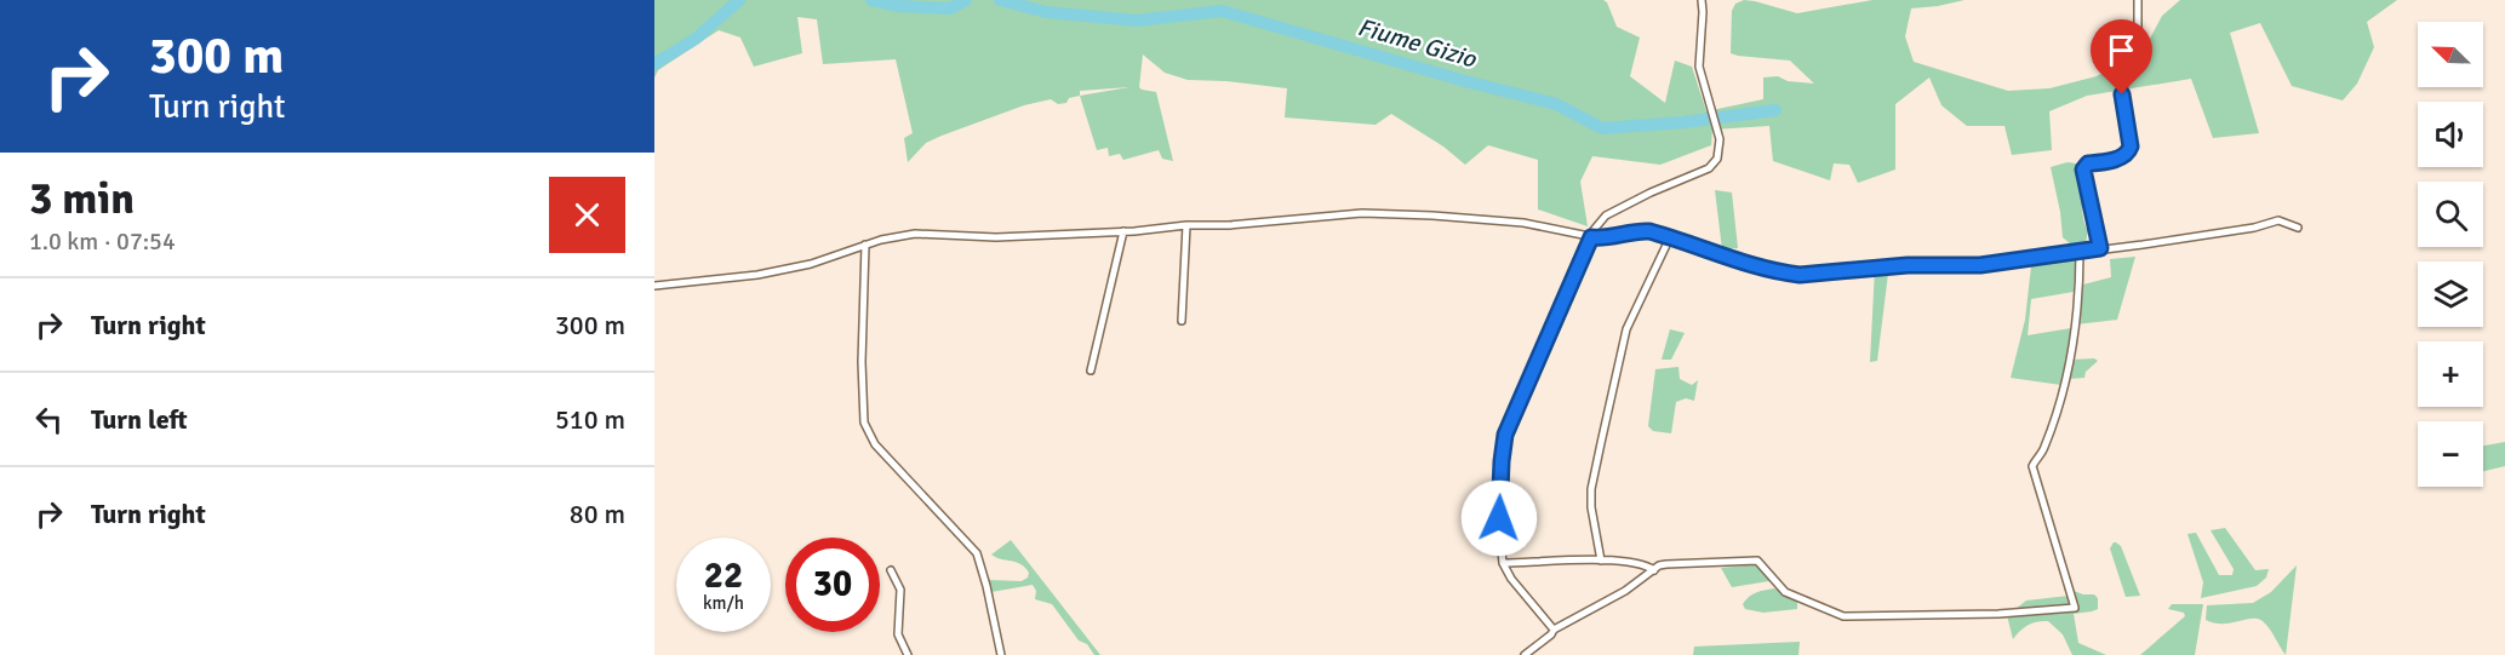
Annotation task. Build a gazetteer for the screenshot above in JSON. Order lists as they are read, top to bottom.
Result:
{
  "water": ["Fiume Gizio"],
  "north": "top left",
  "page": {
    "turn": ["300 m", "Turn right"],
    "map_buttons": ["+", "−"],
    "heading": ["3 min", "1.0 km · 07:54"],
    "list": [
      {
        "name": "Turn right",
        "value": "300 m"
      },
      {
        "name": "Turn left",
        "value": "510 m"
      },
      {
        "name": "Turn right",
        "value": "80 m"
      }
    ],
    "speed": "22 km/h",
    "limit": "30"
  }
}
